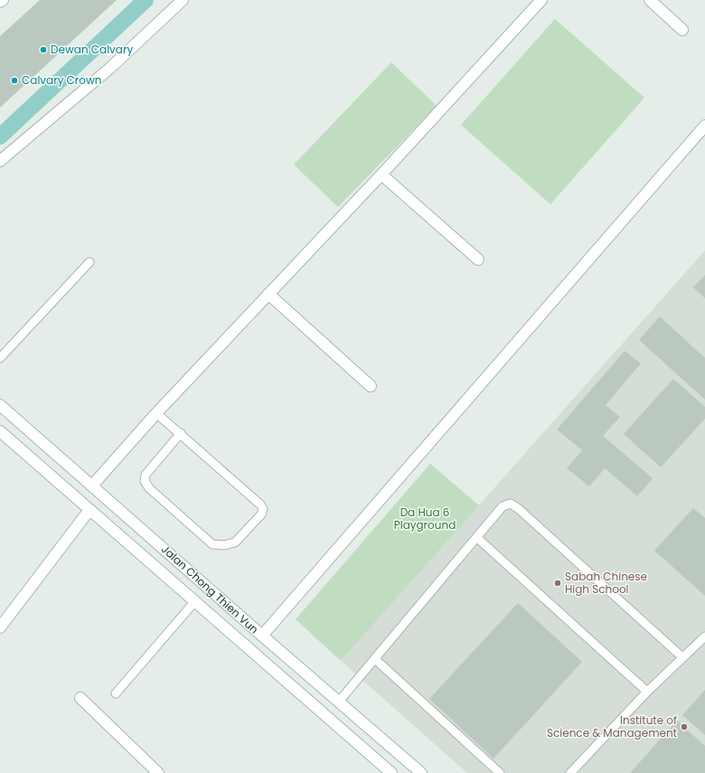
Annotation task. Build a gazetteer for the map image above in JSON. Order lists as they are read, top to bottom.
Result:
{
  "streets": {
    "street": ["Jalan Chong Thien Vun"]
  },
  "parks": ["Da Hua 6 Playground"],
  "places": [
    "Dewan Calvary",
    "Calvary Crown",
    "Sabah Chinese High School",
    "Institute of Science & Management"
  ]
}
